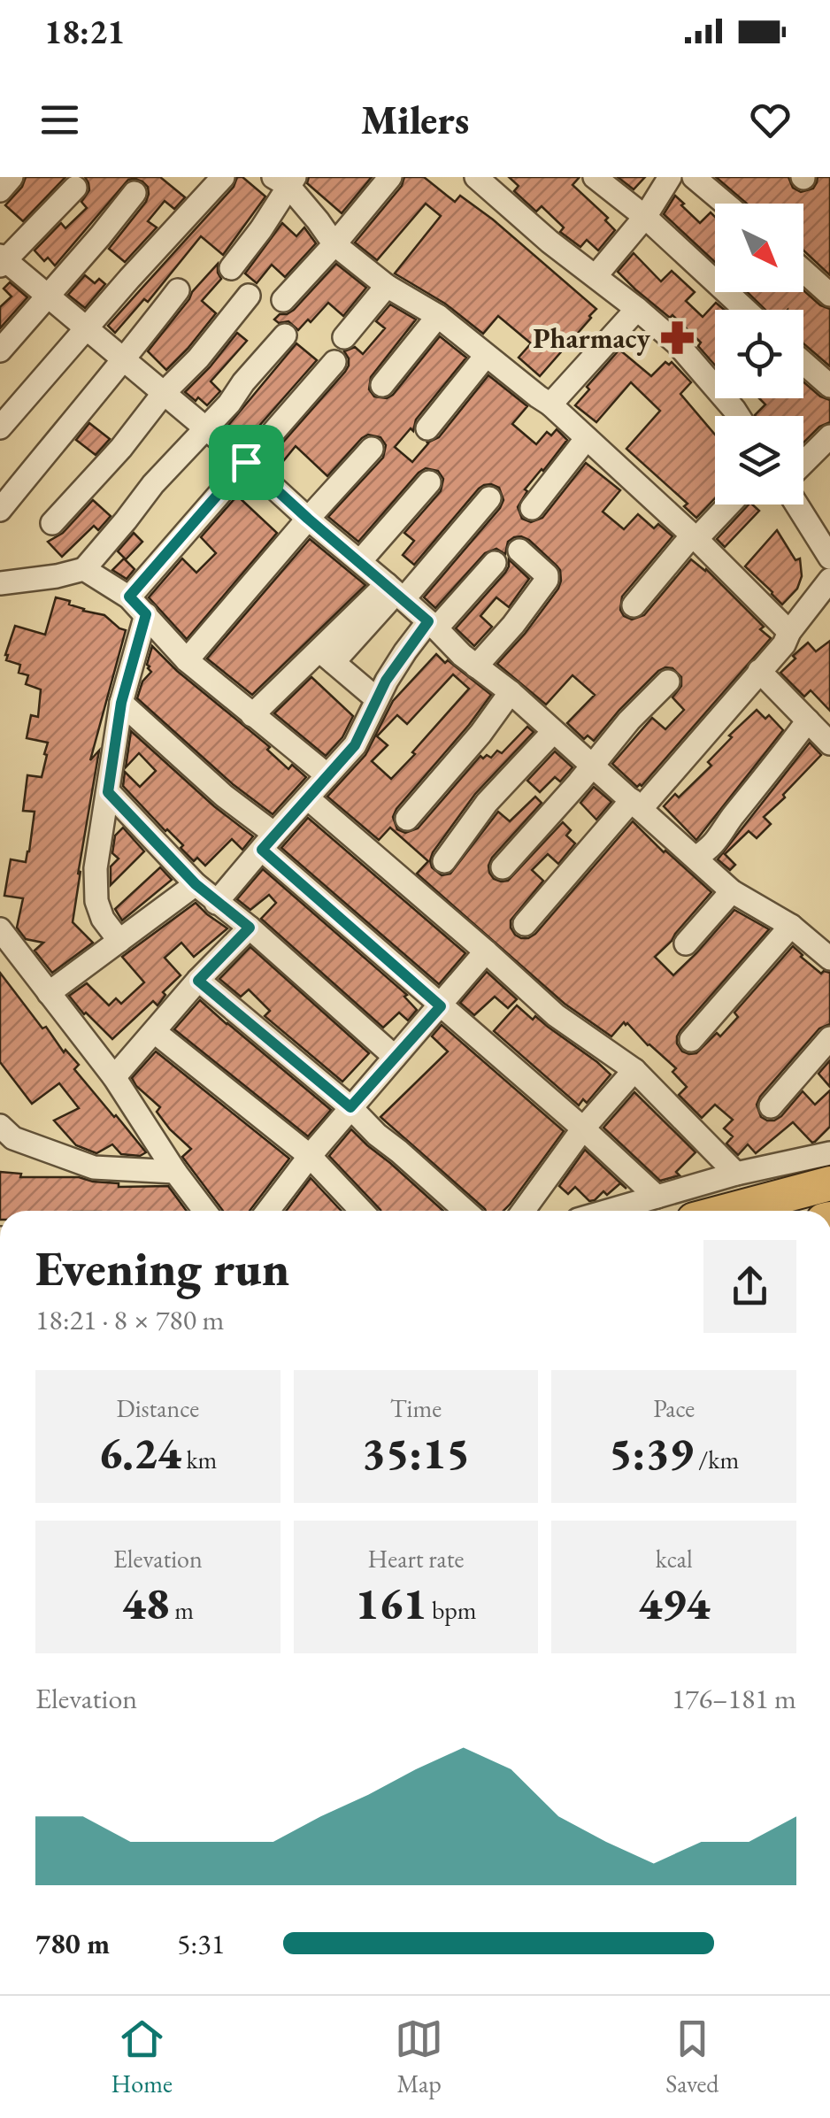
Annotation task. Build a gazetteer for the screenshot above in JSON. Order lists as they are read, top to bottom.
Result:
{
  "places": {
    "pharmacy": ["Pharmacy"]
  },
  "north": "bottom right",
  "page": {
    "status": "18:21",
    "header": "Milers",
    "heading": ["Evening run", "18:21 · 8 × 780 m"],
    "stats": [
      ["Distance", "6.24 km"],
      ["Time", "35:15"],
      ["Pace", "5:39 /km"],
      ["Elevation", "48 m"],
      ["Heart rate", "161 bpm"],
      ["kcal", "494"]
    ],
    "chart": ["Elevation", "176–181 m"],
    "list": [
      {
        "name": "780 m",
        "note": "5:31"
      }
    ],
    "tabs": ["Home", "Map", "Saved"]
  }
}
